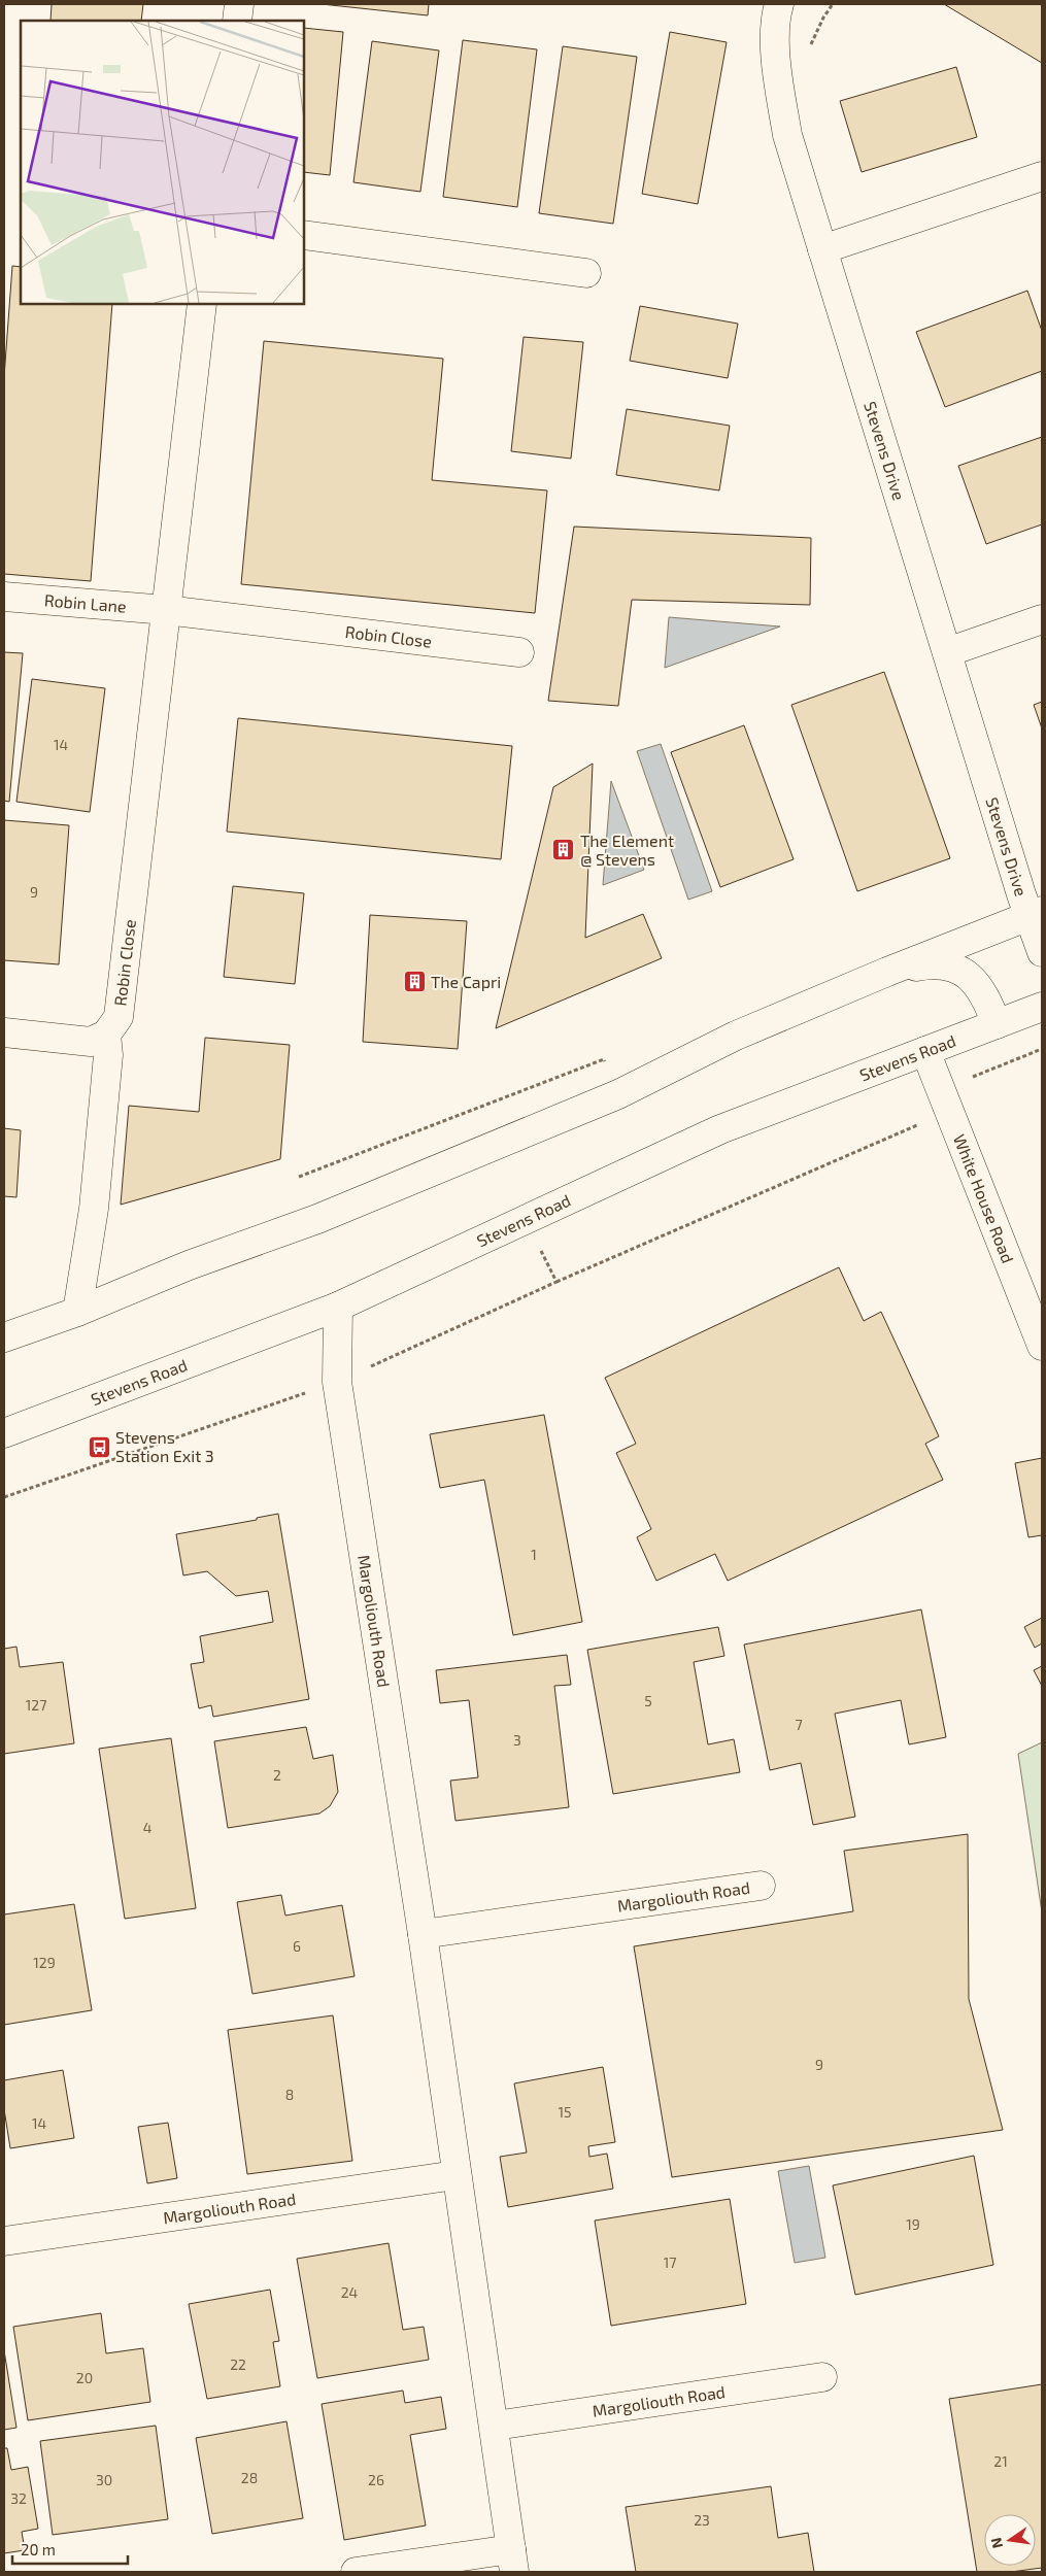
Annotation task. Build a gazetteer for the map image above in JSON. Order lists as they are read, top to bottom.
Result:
{
  "streets": {
    "street": [
      "Stevens Drive",
      "Robin Lane",
      "Robin Close",
      "Stevens Road",
      "White House Road",
      "Margoliouth Road"
    ]
  },
  "crossings": [
    ["Robin Lane", "Robin Close"],
    ["Stevens Road", "White House Road"],
    ["Stevens Road", "Margoliouth Road"]
  ],
  "places": {
    "building": ["The Element @ Stevens", "The Capri"],
    "bus stop": ["Stevens Station Exit 3"]
  },
  "house_numbers": [
    "14",
    "9",
    "1",
    "5",
    "127",
    "7",
    "3",
    "2",
    "4",
    "6",
    "129",
    "9",
    "8",
    "15",
    "14",
    "19",
    "17",
    "24",
    "22",
    "20",
    "21",
    "28",
    "30",
    "26",
    "32",
    "23"
  ],
  "scale_bar": "20 m",
  "north": "left"
}
